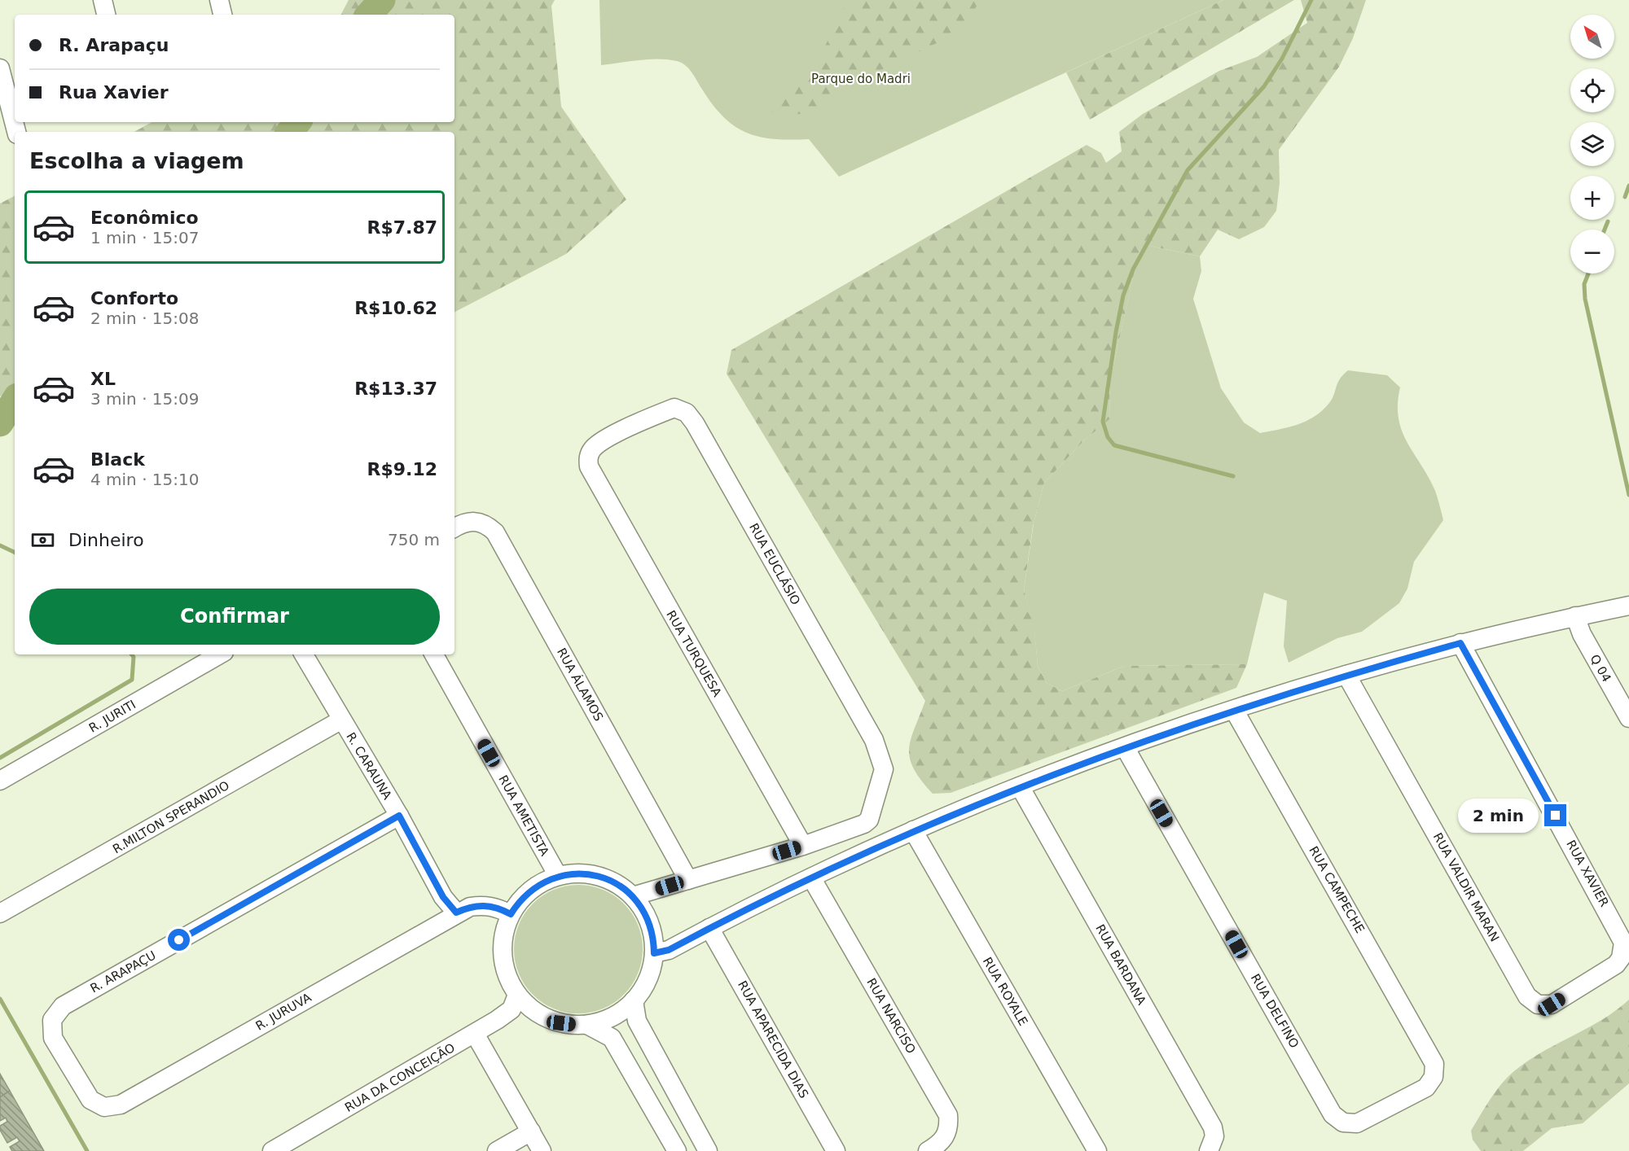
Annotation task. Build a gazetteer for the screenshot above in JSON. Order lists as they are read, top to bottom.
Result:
{
  "streets": {
    "street": [
      "RUA EUCLÁSIO",
      "RUA TURQUESA",
      "Q 04",
      "RUA ÁLAMOS",
      "R. JURITI",
      "R. CARAUNA",
      "RUA AMETISTA",
      "R.MILTON SPERANDIO",
      "RUA XAVIER",
      "RUA VALDIR MARAN",
      "RUA CAMPECHE",
      "RUA BARDANA",
      "R. ARAPAÇU",
      "RUA ROYALE",
      "RUA DELFINO",
      "R. JURUVA",
      "RUA NARCISO",
      "RUA APARECIDA DIAS",
      "RUA DA CONCEIÇÃO"
    ]
  },
  "crossings": [
    ["RUA EUCLÁSIO", "RUA TURQUESA"],
    ["R. CARAUNA", "R.MILTON SPERANDIO"],
    ["R. CARAUNA", "R. ARAPAÇU"],
    ["R. CARAUNA", "R. JURUVA"],
    ["RUA AMETISTA", "R. JURUVA"],
    ["RUA AMETISTA", "RUA DA CONCEIÇÃO"],
    ["RUA XAVIER", "RUA VALDIR MARAN"],
    ["RUA CAMPECHE", "RUA DELFINO"],
    ["R. ARAPAÇU", "R. JURUVA"],
    ["R. JURUVA", "RUA DA CONCEIÇÃO"]
  ],
  "parks": ["Parque do Madri"],
  "north": "top left",
  "page": {
    "map_buttons": ["+", "−"],
    "banner": ["R. Arapaçu", "Rua Xavier"],
    "heading": "Escolha a viagem",
    "list": [
      {
        "name": "Econômico",
        "note": "1 min · 15:07",
        "value": "R$7.87"
      },
      {
        "name": "Conforto",
        "note": "2 min · 15:08",
        "value": "R$10.62"
      },
      {
        "name": "XL",
        "note": "3 min · 15:09",
        "value": "R$13.37"
      },
      {
        "name": "Black",
        "note": "4 min · 15:10",
        "value": "R$9.12"
      }
    ],
    "pay": ["Dinheiro", "750 m"],
    "buttons": "Confirmar",
    "bubble": "2 min"
  }
}
